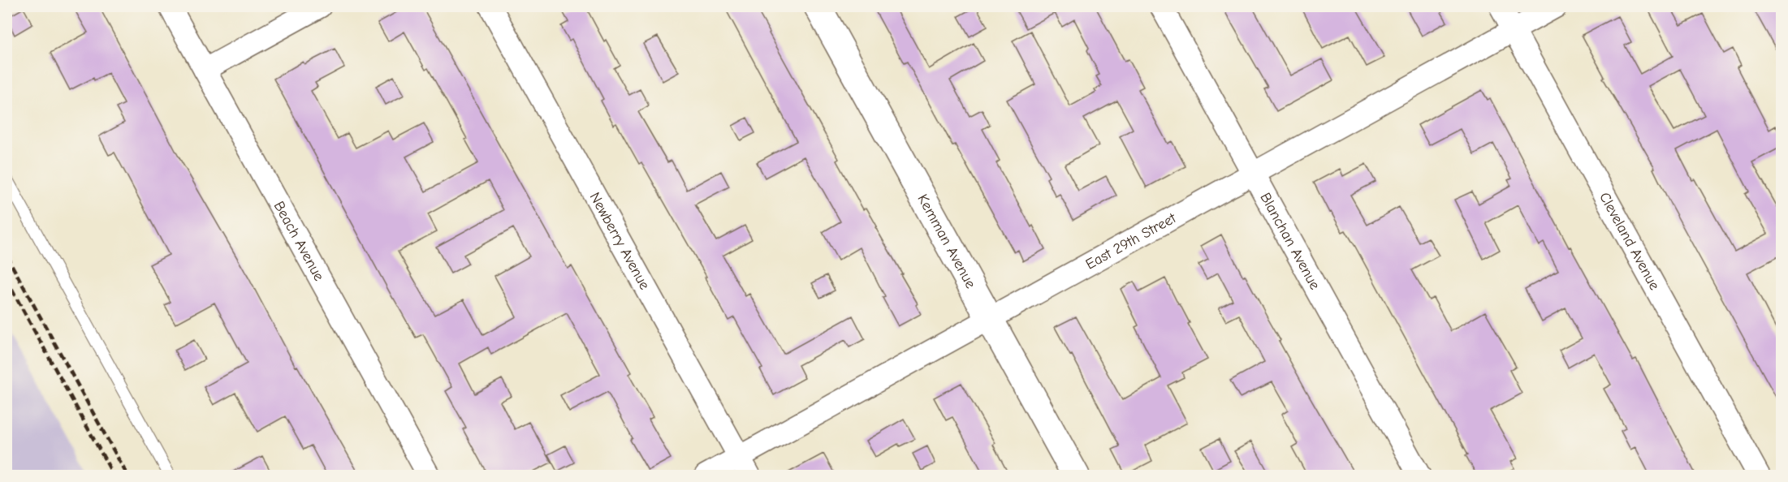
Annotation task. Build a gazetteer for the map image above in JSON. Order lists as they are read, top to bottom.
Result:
{
  "streets": {
    "street": [
      "Beach Avenue",
      "Newberry Avenue",
      "Kemman Avenue",
      "East 29th Street",
      "Blanchan Avenue",
      "Cleveland Avenue"
    ]
  },
  "crossings": [
    ["Newberry Avenue", "East 29th Street"],
    ["Kemman Avenue", "East 29th Street"],
    ["East 29th Street", "Blanchan Avenue"],
    ["East 29th Street", "Cleveland Avenue"]
  ]
}
